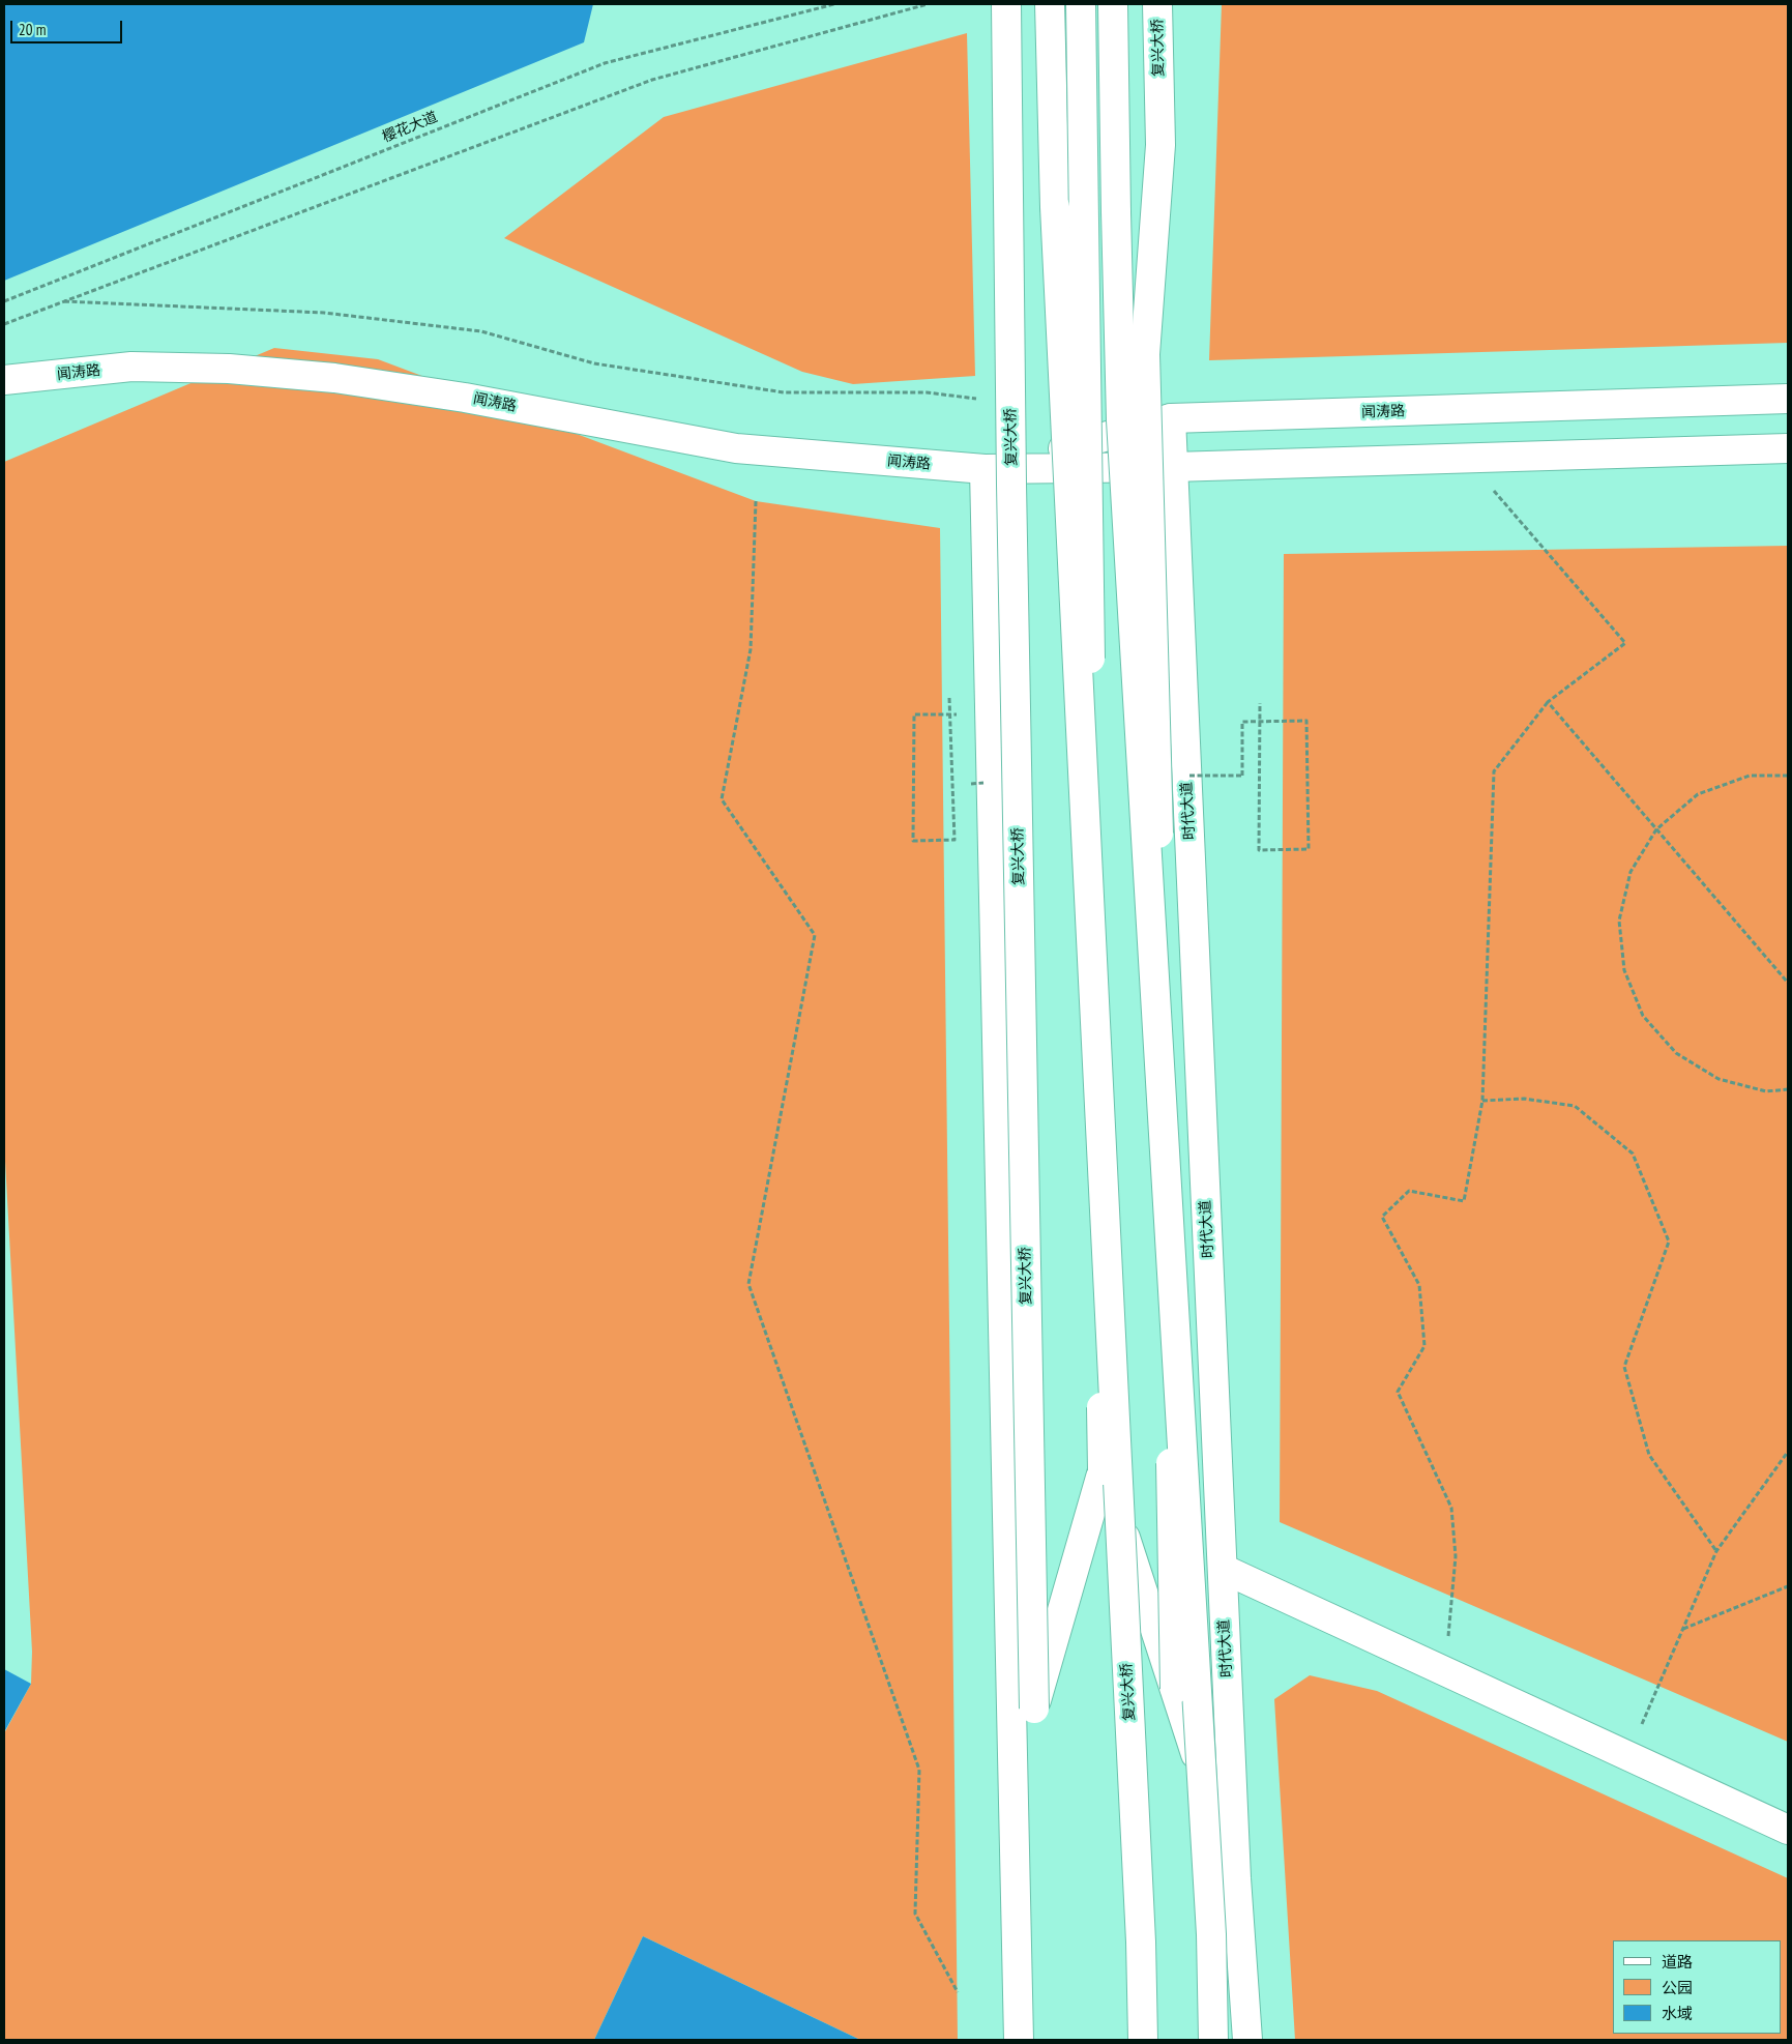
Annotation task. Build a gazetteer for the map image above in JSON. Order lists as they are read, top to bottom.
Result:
{
  "streets": {
    "main road": ["复兴大桥", "闻涛路", "时代大道"],
    "path": ["樱花大道"]
  },
  "crossings": [
    ["闻涛路", "时代大道"]
  ],
  "legend": ["道路", "公园", "水域"],
  "scale_bar": "20 m"
}
